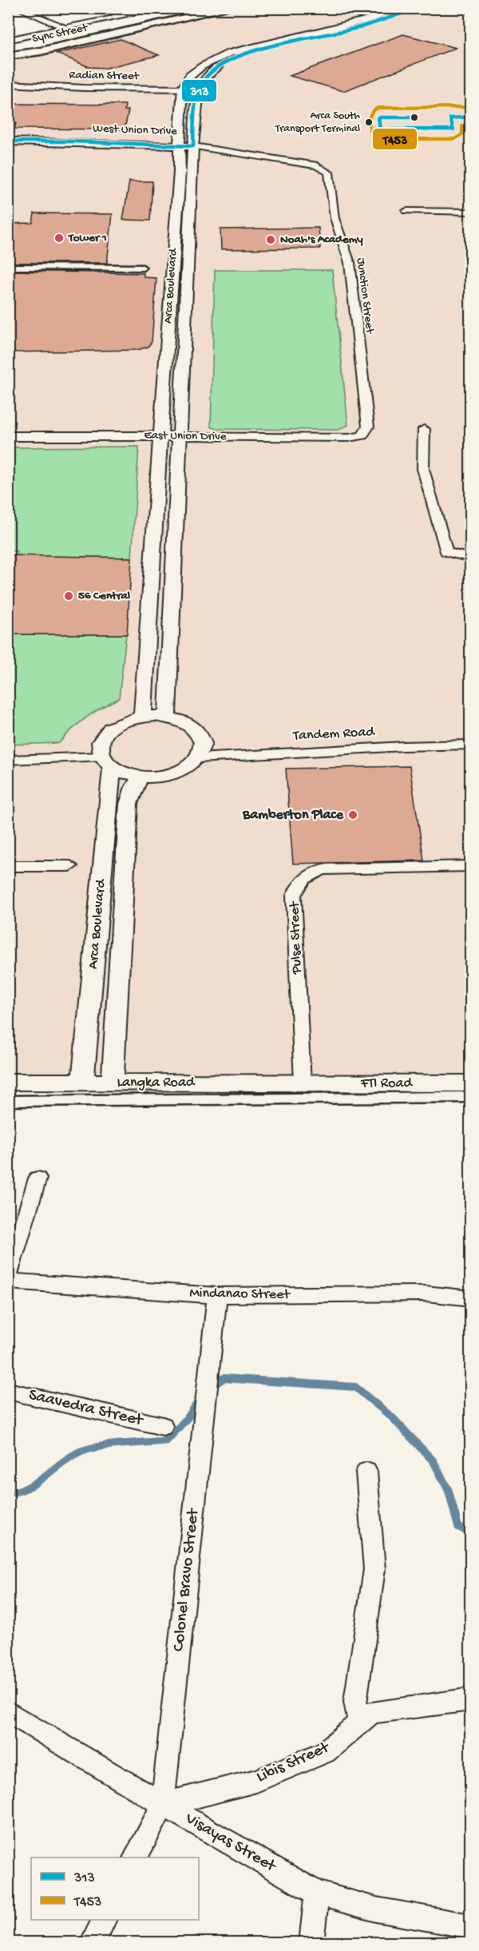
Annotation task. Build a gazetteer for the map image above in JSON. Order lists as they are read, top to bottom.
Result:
{
  "streets": {
    "main road": ["Sync Street"],
    "street": [
      "Radian Street",
      "West Union Drive",
      "Arca Boulevard",
      "Junction Street",
      "East Union Drive",
      "Tandem Road",
      "Pulse Street",
      "Langka Road",
      "FTI Road",
      "Mindanao Street",
      "Saavedra Street",
      "Colonel Bravo Street",
      "Libis Street",
      "Visayas Street"
    ]
  },
  "crossings": [
    ["Radian Street", "Arca Boulevard"],
    ["West Union Drive", "Arca Boulevard"],
    ["West Union Drive", "Junction Street"],
    ["Arca Boulevard", "East Union Drive"],
    ["Arca Boulevard", "Tandem Road"],
    ["Arca Boulevard", "Langka Road"],
    ["Junction Street", "East Union Drive"],
    ["Pulse Street", "Langka Road"],
    ["Pulse Street", "FTI Road"],
    ["Langka Road", "FTI Road"],
    ["Mindanao Street", "Colonel Bravo Street"],
    ["Colonel Bravo Street", "Libis Street"],
    ["Colonel Bravo Street", "Visayas Street"],
    ["Libis Street", "Visayas Street"]
  ],
  "places": [
    "Arca South Transport Terminal",
    "Tower 1",
    "Noah's Academy",
    "56 Central",
    "Bamberton Place"
  ],
  "lines": ["transit line 313", "transit line T453"],
  "legend": ["313", "T453"]
}
